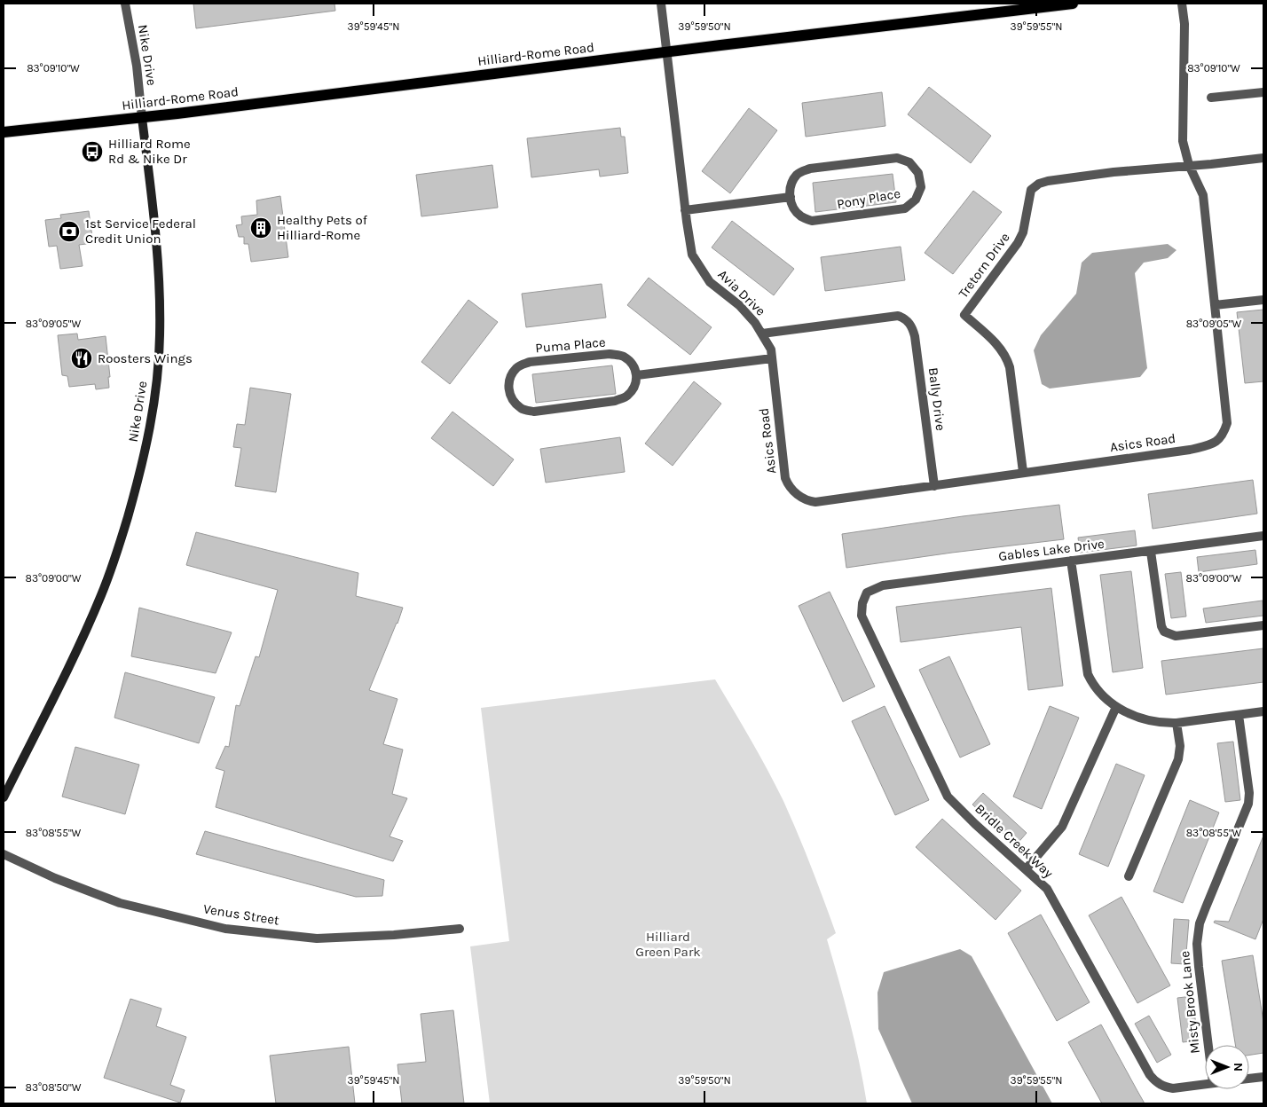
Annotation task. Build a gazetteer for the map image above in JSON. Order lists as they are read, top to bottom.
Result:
{
  "streets": {
    "main road": ["Hilliard-Rome Road"],
    "street": [
      "Nike Drive",
      "Pony Place",
      "Tretorn Drive",
      "Avia Drive",
      "Puma Place",
      "Bally Drive",
      "Asics Road",
      "Gables Lake Drive",
      "Bridle Creek Way",
      "Venus Street",
      "Misty Brook Lane"
    ]
  },
  "crossings": [
    ["Hilliard-Rome Road", "Nike Drive"],
    ["Hilliard-Rome Road", "Avia Drive"],
    ["Tretorn Drive", "Asics Road"],
    ["Avia Drive", "Bally Drive"],
    ["Avia Drive", "Asics Road"],
    ["Bally Drive", "Asics Road"],
    ["Gables Lake Drive", "Bridle Creek Way"]
  ],
  "parks": ["Hilliard Green Park"],
  "places": {
    "bus stop": ["Hilliard Rome Rd & Nike Dr"],
    "building": ["Healthy Pets of Hilliard-Rome"],
    "bank": ["1st Service Federal Credit Union"],
    "restaurant": ["Roosters Wings"]
  },
  "north": "right",
  "coordinates": [
    "39°59'45\"N",
    "39°59'50\"N",
    "39°59'55\"N",
    "83°09'10\"W",
    "83°09'05\"W",
    "83°09'00\"W",
    "83°08'55\"W",
    "83°08'50\"W"
  ]
}
